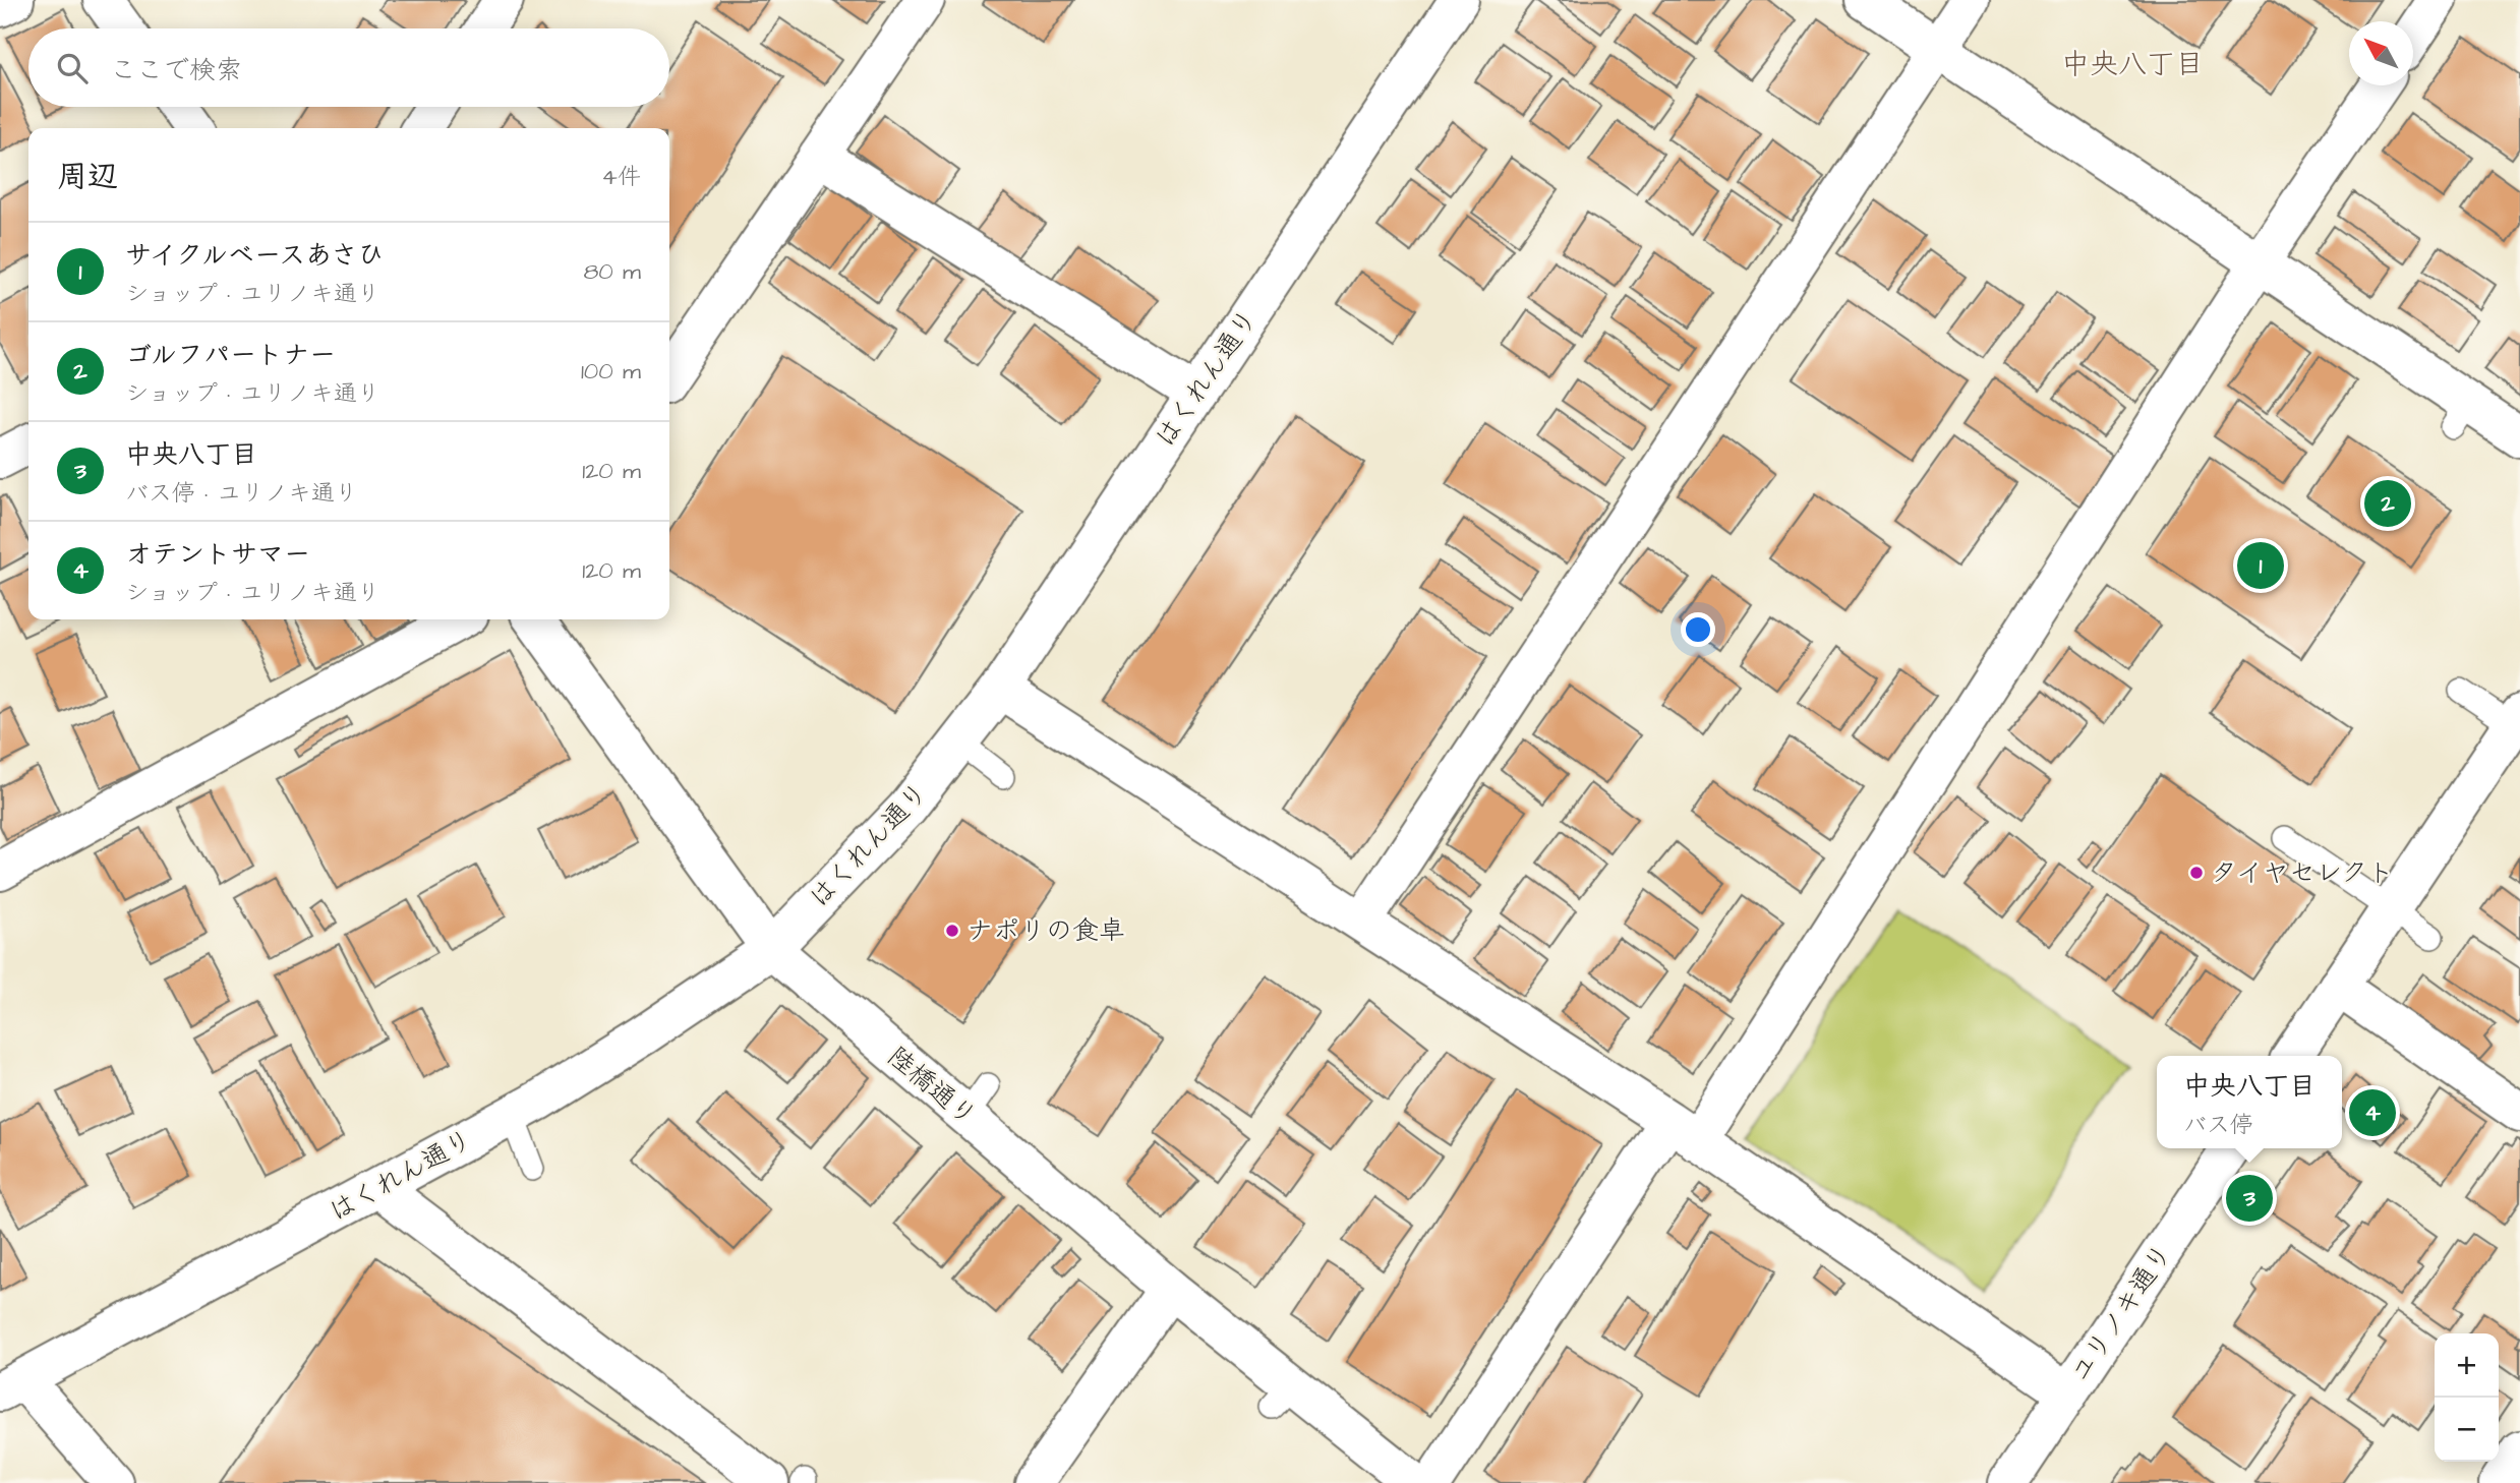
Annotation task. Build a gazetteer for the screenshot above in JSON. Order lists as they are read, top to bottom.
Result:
{
  "streets": {
    "street": ["はくれん通り", "陸橋通り", "ユリノキ通り"]
  },
  "crossings": [
    ["はくれん通り", "陸橋通り"]
  ],
  "districts": ["中央八丁目"],
  "places": ["タイヤセレクト", "ナポリの食卓"],
  "north": "top left",
  "page": {
    "search": "ここで検索",
    "heading": ["周辺", "4件"],
    "list": [
      {
        "mark": "1",
        "name": "サイクルベースあさひ",
        "note": "ショップ · ユリノキ通り",
        "value": "80 m"
      },
      {
        "mark": "2",
        "name": "ゴルフパートナー",
        "note": "ショップ · ユリノキ通り",
        "value": "100 m"
      },
      {
        "mark": "3",
        "name": "中央八丁目",
        "note": "バス停 · ユリノキ通り",
        "value": "120 m"
      },
      {
        "mark": "4",
        "name": "オテントサマー",
        "note": "ショップ · ユリノキ通り",
        "value": "120 m"
      }
    ],
    "pins": [
      "2",
      "1",
      "4",
      "3"
    ],
    "popup": ["中央八丁目", "バス停"],
    "map_buttons": ["+", "−"]
  }
}
